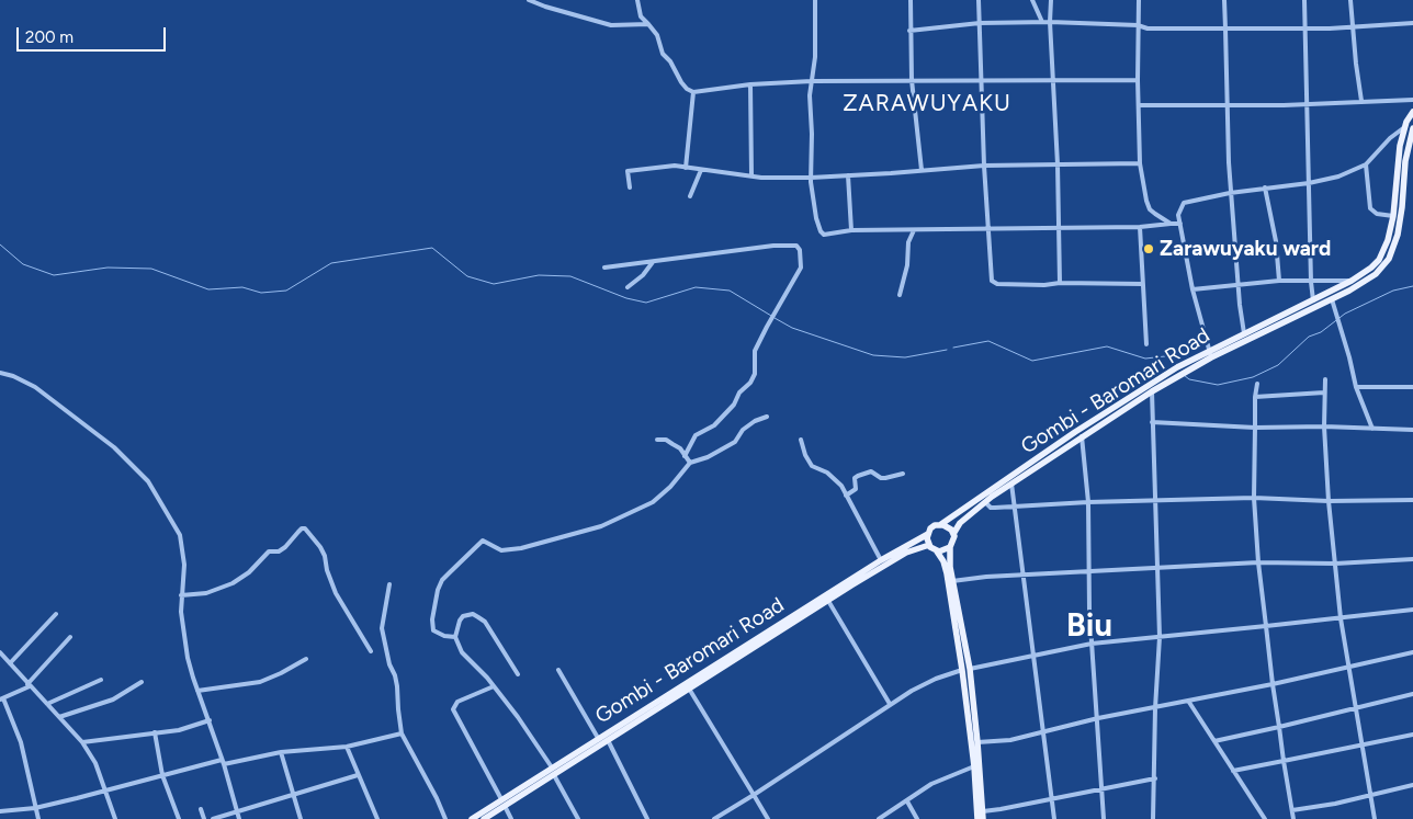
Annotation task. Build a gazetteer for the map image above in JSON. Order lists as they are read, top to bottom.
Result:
{
  "streets": {
    "main road": ["Gombi - Baromari Road"]
  },
  "districts": ["ZARAWUYAKU", "Biu"],
  "places": ["Zarawuyaku ward"],
  "scale_bar": "200 m"
}
